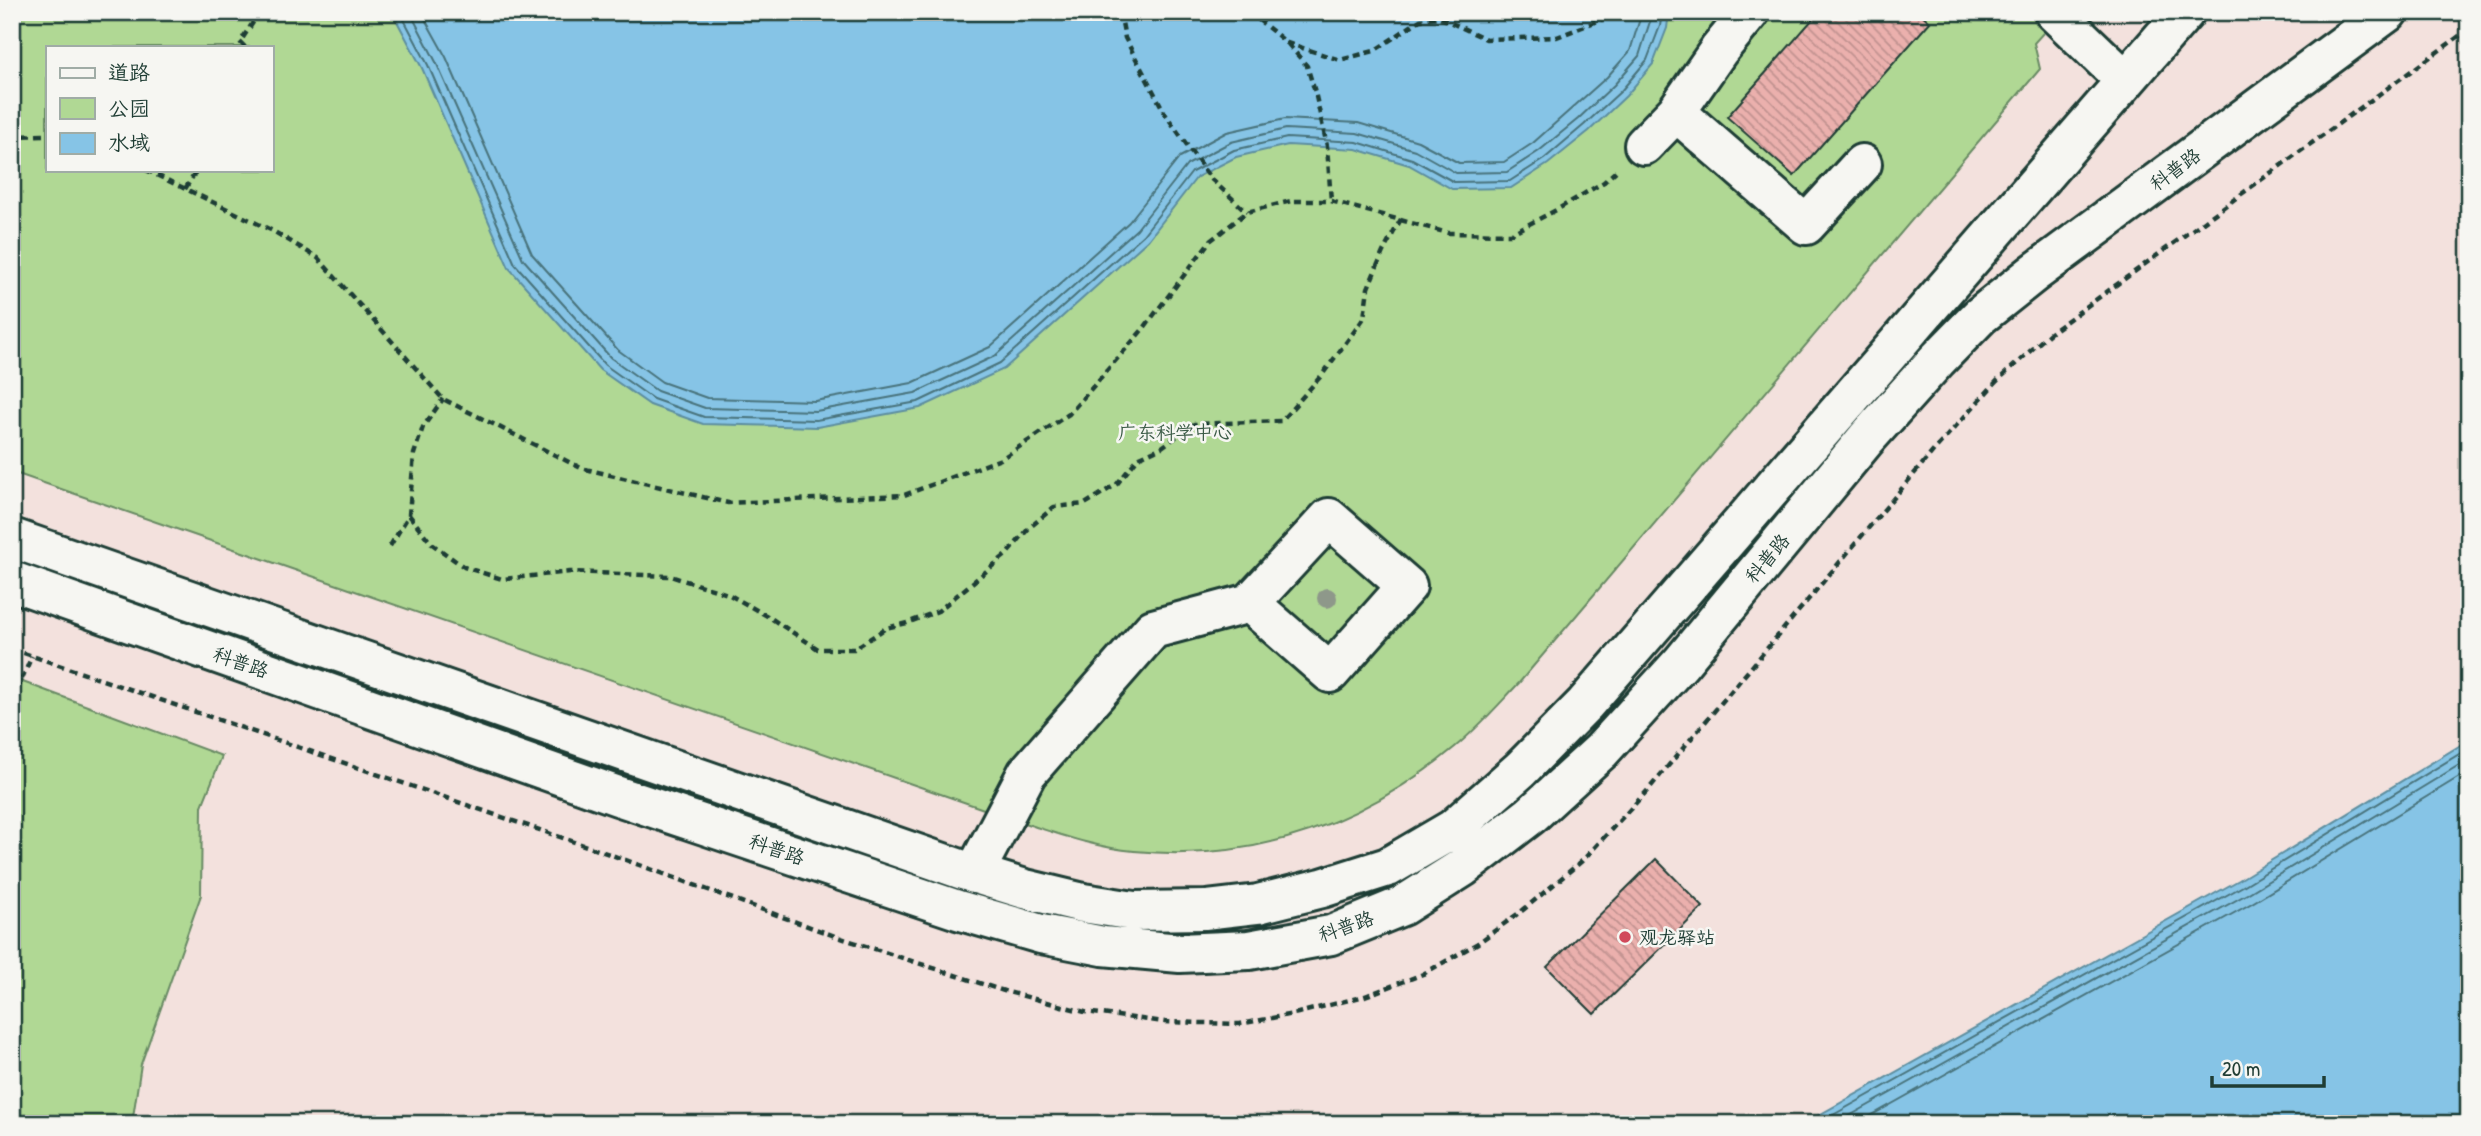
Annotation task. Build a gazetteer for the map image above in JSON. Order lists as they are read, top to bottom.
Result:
{
  "streets": {
    "street": ["科普路"]
  },
  "parks": ["广东科学中心"],
  "places": ["观龙驿站"],
  "legend": ["道路", "公园", "水域"],
  "scale_bar": "20 m"
}
